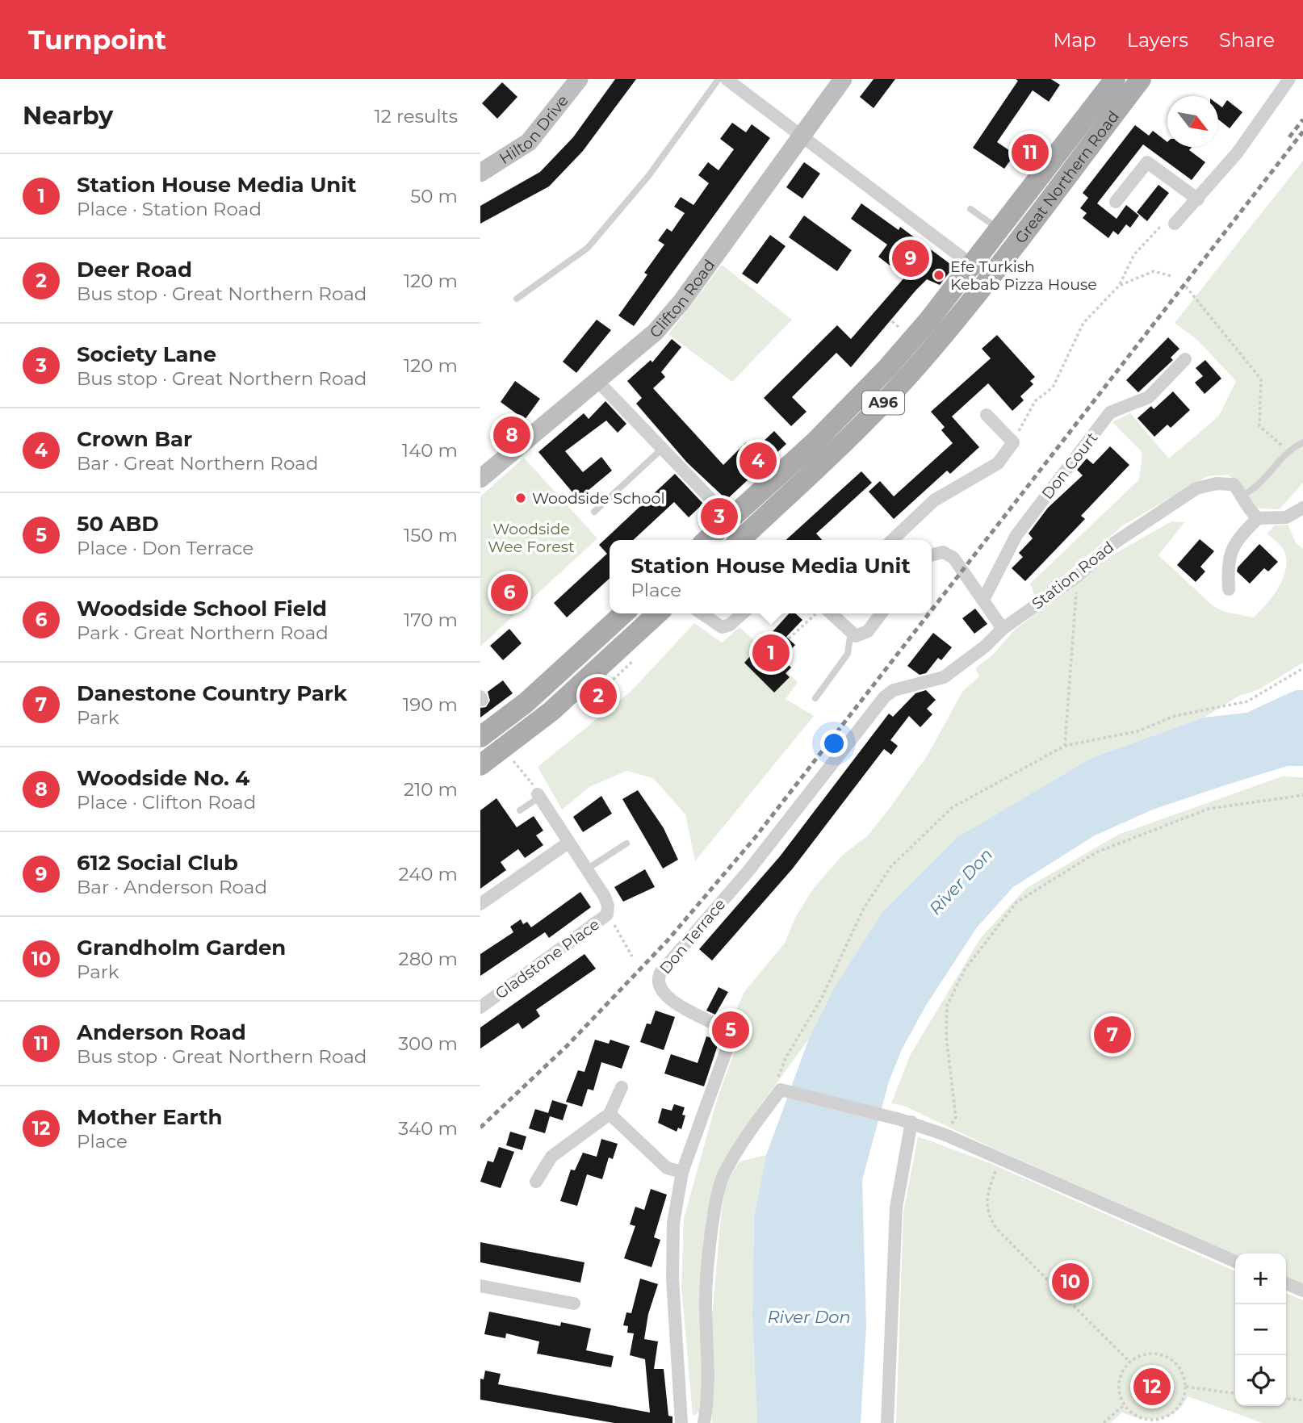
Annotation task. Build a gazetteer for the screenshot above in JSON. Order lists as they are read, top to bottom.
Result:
{
  "streets": {
    "main road": ["Great Northern Road", "A96"],
    "street": [
      "Hilton Drive",
      "Clifton Road",
      "Don Court",
      "Station Road",
      "Don Terrace",
      "Gladstone Place"
    ]
  },
  "crossings": [
    ["Station Road", "Don Terrace"]
  ],
  "water": ["River Don"],
  "parks": ["Woodside Wee Forest"],
  "places": ["Efe Turkish Kebab Pizza House", "Woodside School"],
  "north": "bottom right",
  "page": {
    "header": "Turnpoint",
    "nav": ["Map", "Layers", "Share"],
    "heading": ["Nearby", "12 results"],
    "pins": [
      "11",
      "9",
      "8",
      "4",
      "3",
      "6",
      "1",
      "2",
      "5",
      "7",
      "10",
      "12"
    ],
    "list": [
      {
        "mark": "1",
        "name": "Station House Media Unit",
        "note": "Place · Station Road",
        "value": "50 m"
      },
      {
        "mark": "2",
        "name": "Deer Road",
        "note": "Bus stop · Great Northern Road",
        "value": "120 m"
      },
      {
        "mark": "3",
        "name": "Society Lane",
        "note": "Bus stop · Great Northern Road",
        "value": "120 m"
      },
      {
        "mark": "4",
        "name": "Crown Bar",
        "note": "Bar · Great Northern Road",
        "value": "140 m"
      },
      {
        "mark": "5",
        "name": "50 ABD",
        "note": "Place · Don Terrace",
        "value": "150 m"
      },
      {
        "mark": "6",
        "name": "Woodside School Field",
        "note": "Park · Great Northern Road",
        "value": "170 m"
      },
      {
        "mark": "7",
        "name": "Danestone Country Park",
        "note": "Park",
        "value": "190 m"
      },
      {
        "mark": "8",
        "name": "Woodside No. 4",
        "note": "Place · Clifton Road",
        "value": "210 m"
      },
      {
        "mark": "9",
        "name": "612 Social Club",
        "note": "Bar · Anderson Road",
        "value": "240 m"
      },
      {
        "mark": "10",
        "name": "Grandholm Garden",
        "note": "Park",
        "value": "280 m"
      },
      {
        "mark": "11",
        "name": "Anderson Road",
        "note": "Bus stop · Great Northern Road",
        "value": "300 m"
      },
      {
        "mark": "12",
        "name": "Mother Earth",
        "note": "Place",
        "value": "340 m"
      }
    ],
    "popup": ["Station House Media Unit", "Place"],
    "map_buttons": ["+", "−"]
  }
}
